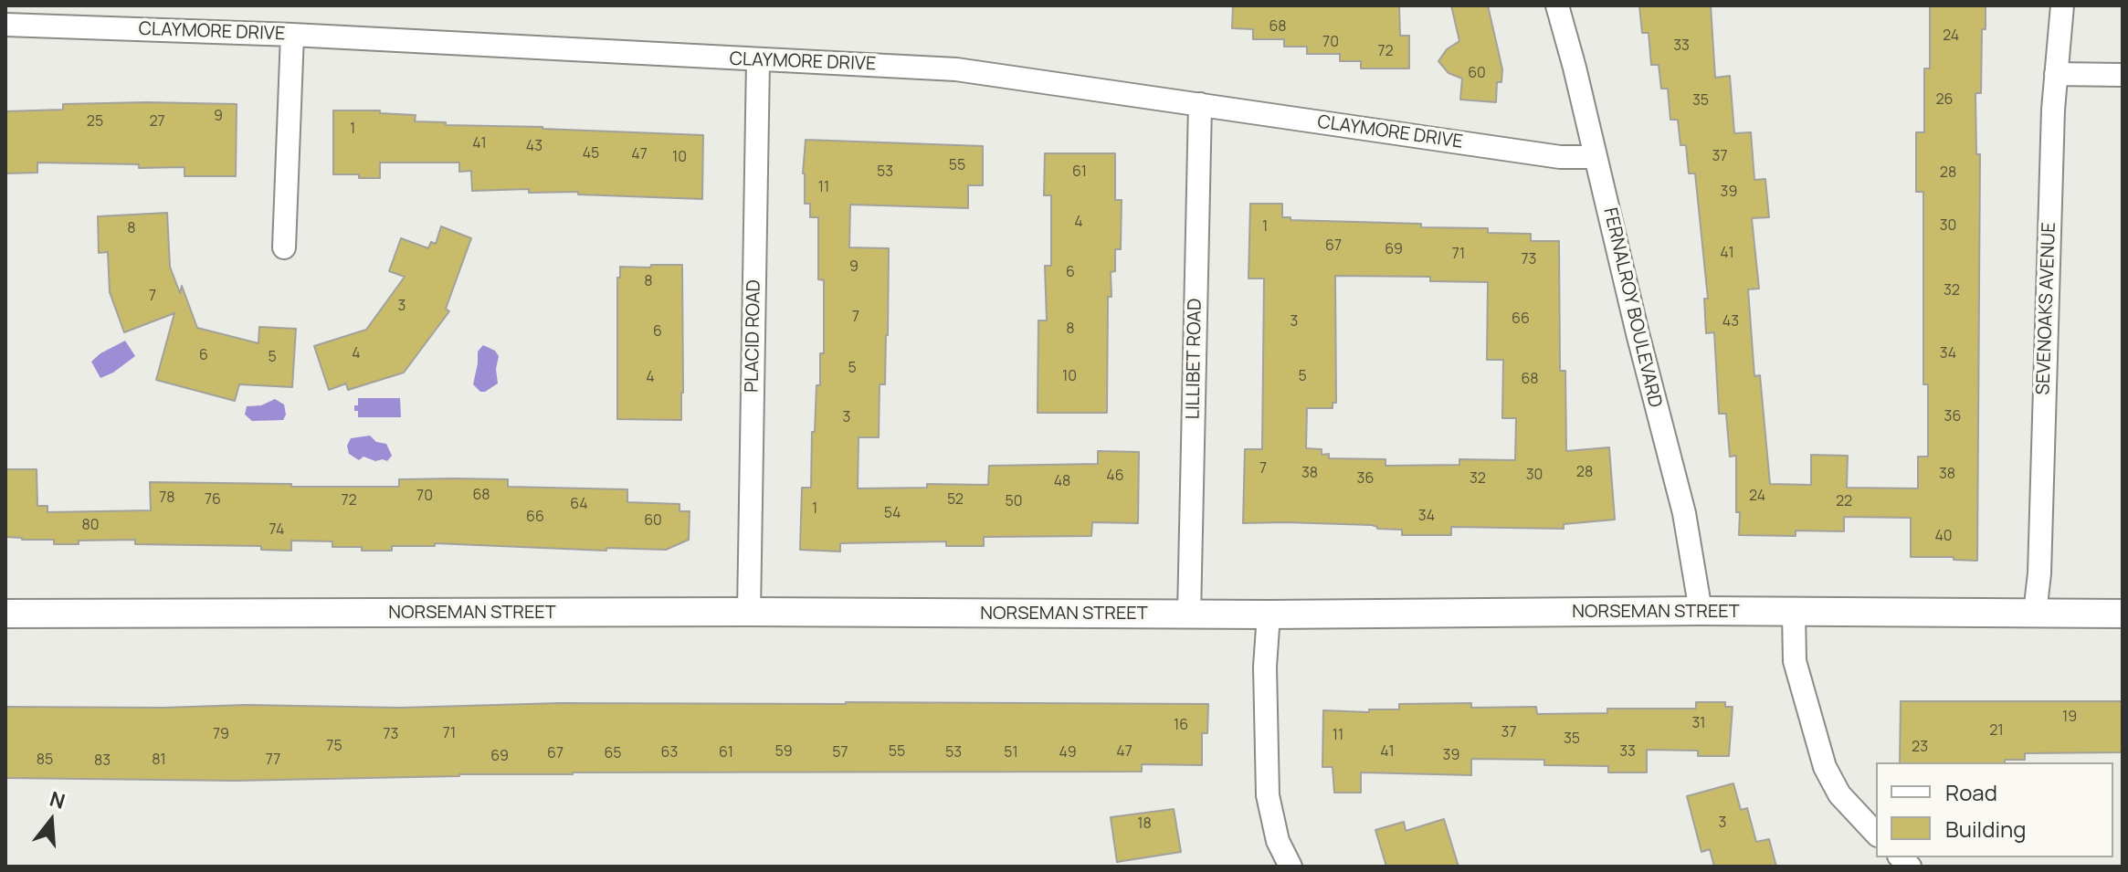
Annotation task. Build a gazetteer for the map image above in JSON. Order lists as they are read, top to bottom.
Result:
{
  "streets": {
    "street": [
      "CLAYMORE DRIVE",
      "FERNALROY BOULEVARD",
      "SEVENOAKS AVENUE",
      "PLACID ROAD",
      "LILLIBET ROAD",
      "NORSEMAN STREET"
    ]
  },
  "crossings": [
    ["CLAYMORE DRIVE", "FERNALROY BOULEVARD"],
    ["CLAYMORE DRIVE", "PLACID ROAD"],
    ["CLAYMORE DRIVE", "LILLIBET ROAD"],
    ["FERNALROY BOULEVARD", "NORSEMAN STREET"],
    ["SEVENOAKS AVENUE", "NORSEMAN STREET"],
    ["PLACID ROAD", "NORSEMAN STREET"],
    ["LILLIBET ROAD", "NORSEMAN STREET"]
  ],
  "house_numbers": [
    "68",
    "24",
    "70",
    "33",
    "72",
    "60",
    "26",
    "35",
    "9",
    "25",
    "27",
    "1",
    "41",
    "43",
    "45",
    "47",
    "37",
    "10",
    "55",
    "53",
    "61",
    "28",
    "11",
    "39",
    "4",
    "30",
    "1",
    "8",
    "67",
    "69",
    "41",
    "71",
    "73",
    "9",
    "6",
    "8",
    "32",
    "7",
    "3",
    "7",
    "66",
    "3",
    "43",
    "8",
    "6",
    "4",
    "34",
    "6",
    "5",
    "5",
    "10",
    "5",
    "4",
    "68",
    "36",
    "3",
    "7",
    "28",
    "38",
    "38",
    "30",
    "46",
    "36",
    "32",
    "48",
    "68",
    "70",
    "24",
    "78",
    "76",
    "52",
    "72",
    "50",
    "22",
    "64",
    "1",
    "54",
    "34",
    "66",
    "60",
    "80",
    "74",
    "40",
    "19",
    "31",
    "16",
    "21",
    "37",
    "71",
    "79",
    "73",
    "11",
    "35",
    "75",
    "23",
    "59",
    "55",
    "47",
    "41",
    "33",
    "63",
    "61",
    "57",
    "53",
    "51",
    "49",
    "67",
    "65",
    "39",
    "69",
    "85",
    "81",
    "77",
    "83",
    "3",
    "18"
  ],
  "legend": ["Road", "Building"],
  "north": "top"
}
